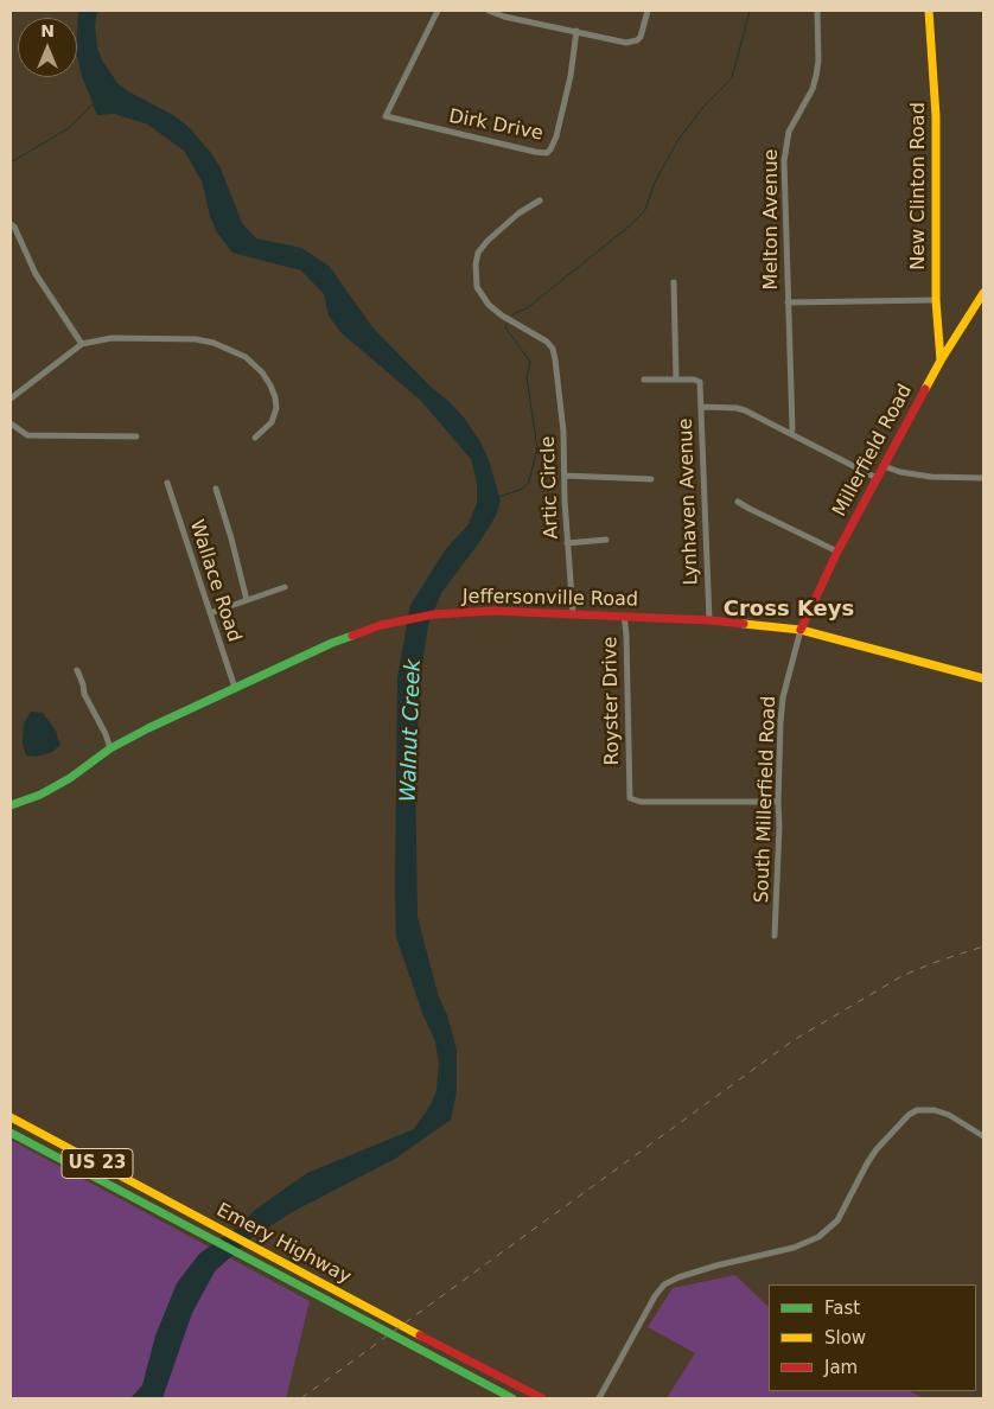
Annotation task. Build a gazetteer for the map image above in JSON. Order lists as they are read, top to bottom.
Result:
{
  "streets": {
    "main road": [
      "New Clinton Road",
      "Millerfield Road",
      "Jeffersonville Road",
      "US 23",
      "Emery Highway"
    ],
    "street": [
      "Dirk Drive",
      "Melton Avenue",
      "Artic Circle",
      "Lynhaven Avenue",
      "Wallace Road",
      "Royster Drive",
      "South Millerfield Road"
    ]
  },
  "crossings": [
    ["New Clinton Road", "Millerfield Road"],
    ["Millerfield Road", "Jeffersonville Road"],
    ["Millerfield Road", "South Millerfield Road"],
    ["Artic Circle", "Jeffersonville Road"],
    ["Lynhaven Avenue", "Jeffersonville Road"],
    ["Wallace Road", "Jeffersonville Road"],
    ["Jeffersonville Road", "Royster Drive"],
    ["Jeffersonville Road", "South Millerfield Road"],
    ["Royster Drive", "South Millerfield Road"]
  ],
  "districts": ["Cross Keys"],
  "water": ["Walnut Creek"],
  "legend": ["Fast", "Slow", "Jam"],
  "north": "top"
}
